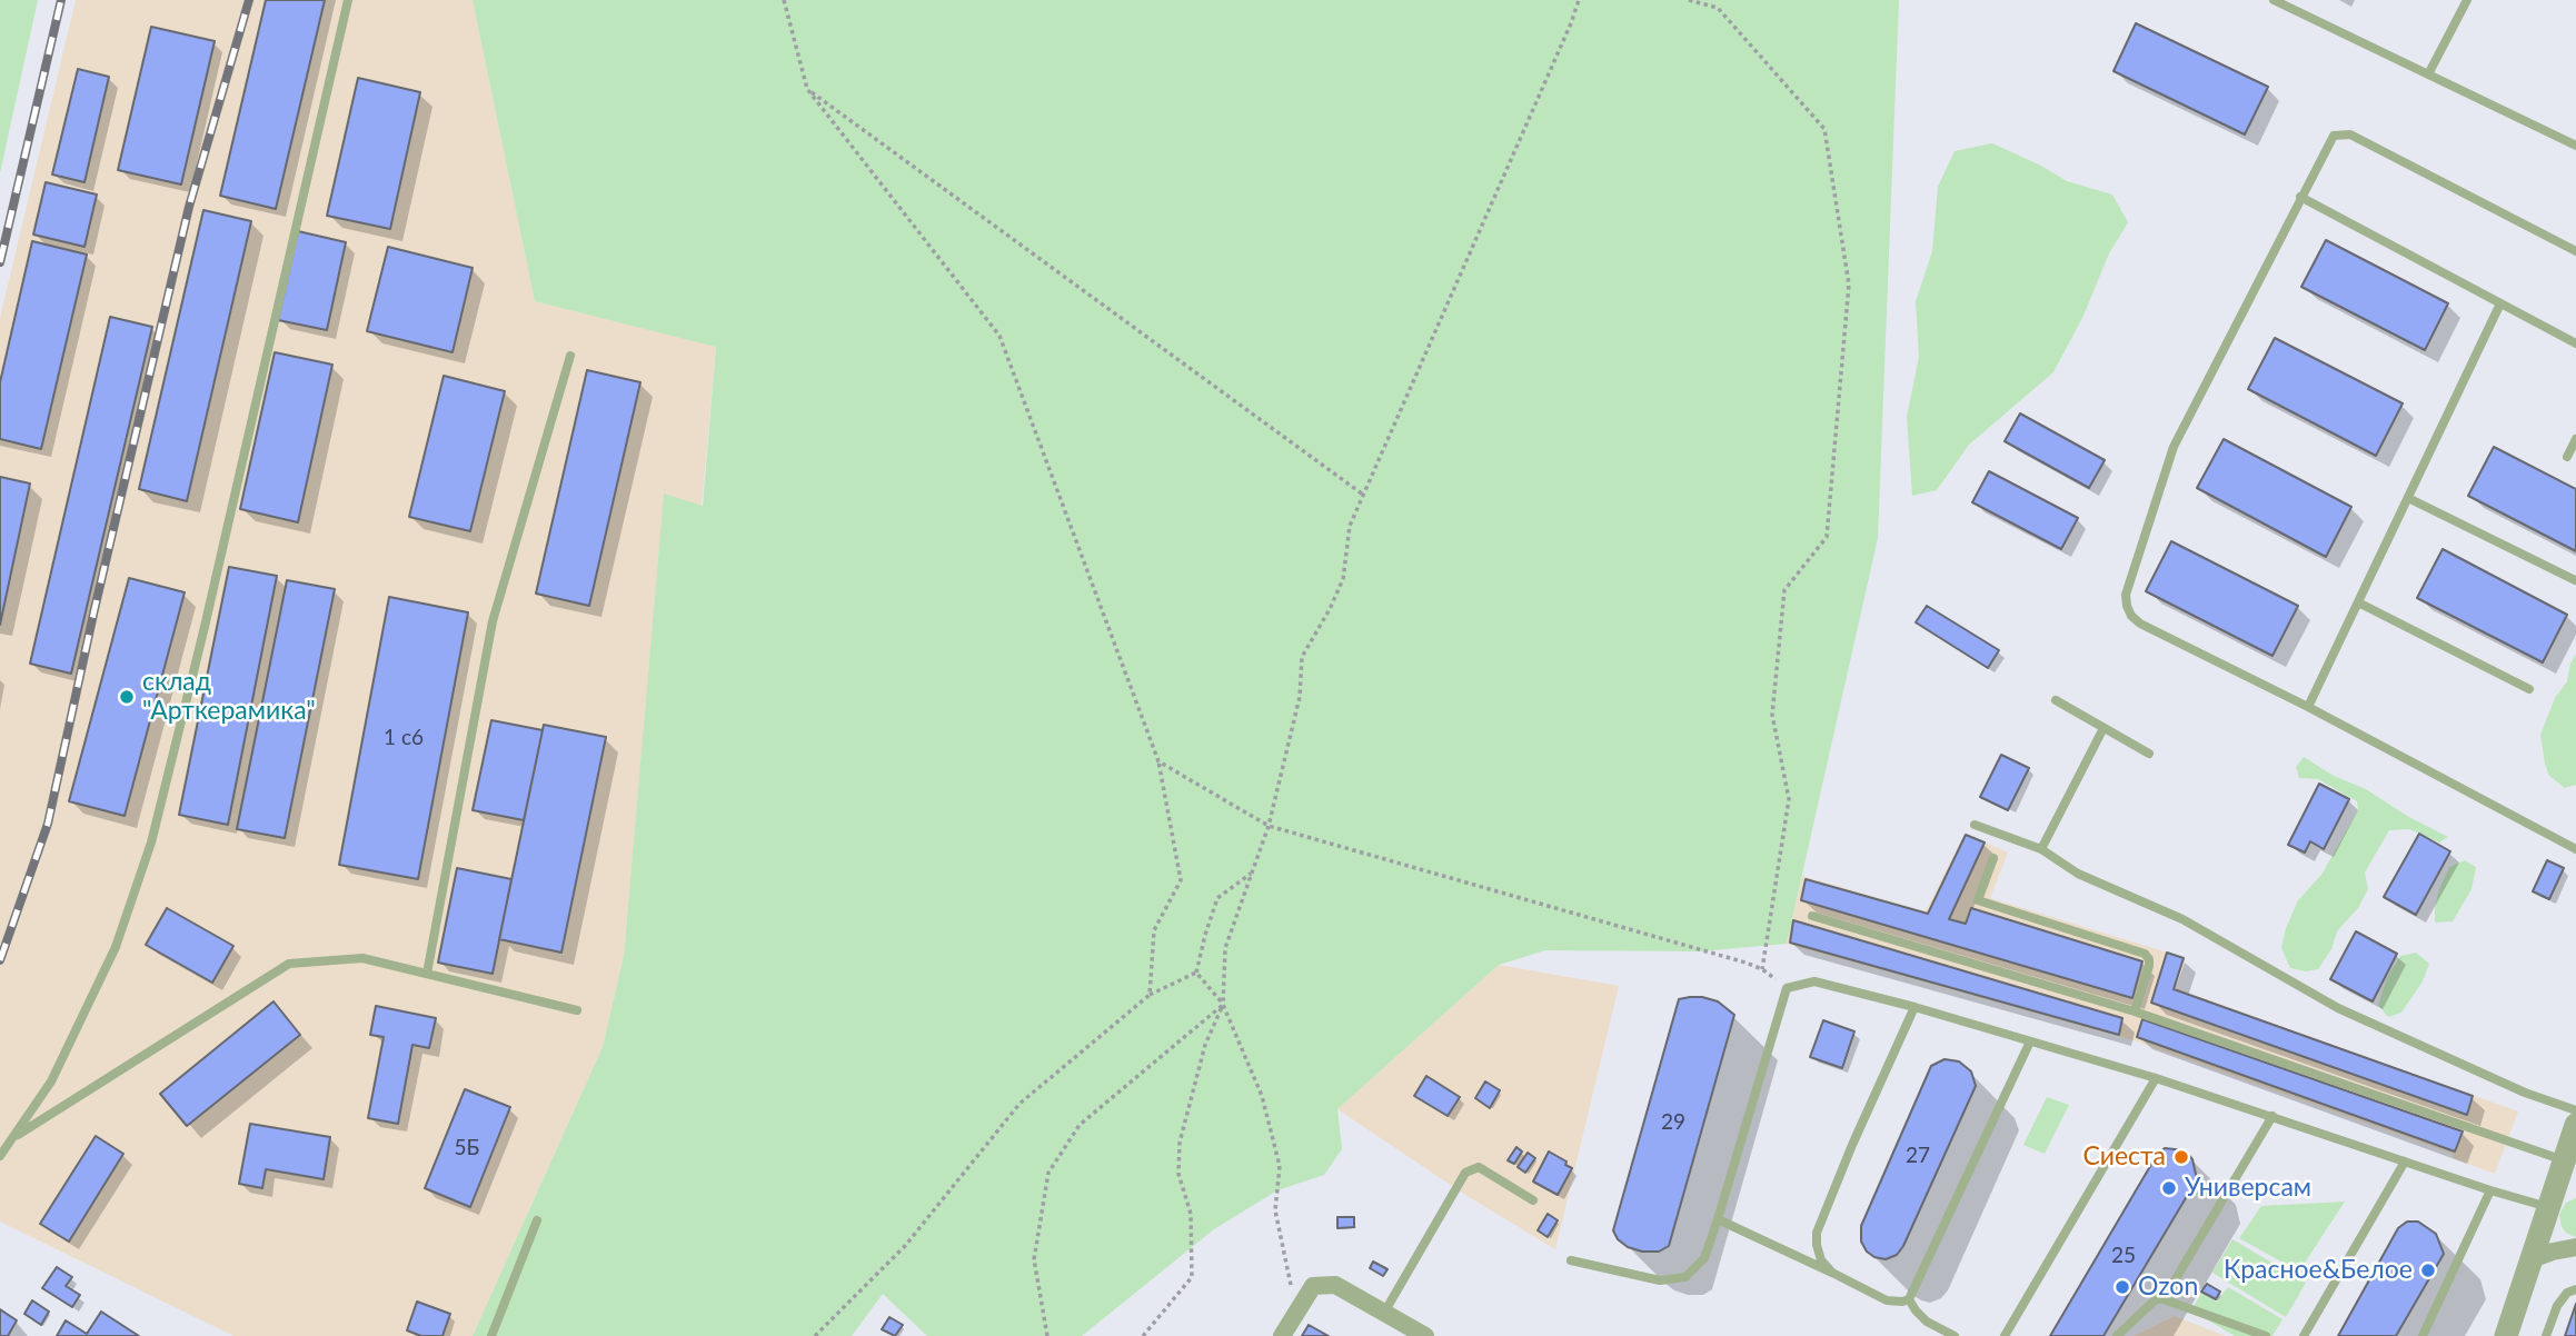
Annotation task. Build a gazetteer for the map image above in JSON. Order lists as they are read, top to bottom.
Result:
{
  "places": [
    "склад \"Арткерамика\"",
    "Сиеста",
    "Универсам",
    "Красное&Белое",
    "Ozon"
  ],
  "house_numbers": [
    "1 с6",
    "29",
    "5Б",
    "27",
    "25"
  ]
}
